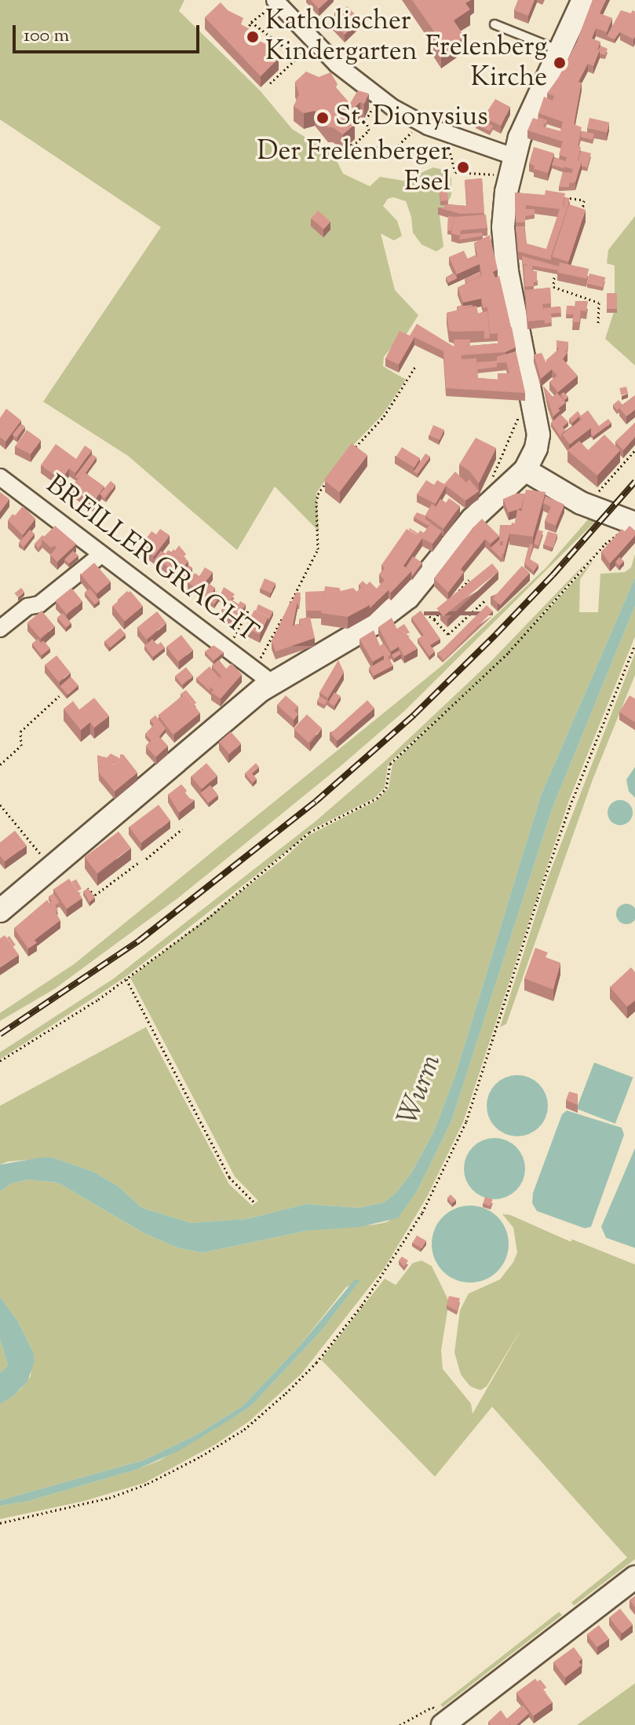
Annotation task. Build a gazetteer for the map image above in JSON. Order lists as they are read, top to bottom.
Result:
{
  "streets": {
    "street": ["BREILLER GRACHT"]
  },
  "water": ["Wurm"],
  "places": [
    "Katholischer Kindergarten",
    "Frelenberg Kirche",
    "St. Dionysius",
    "Der Frelenberger Esel"
  ],
  "scale_bar": "100 m"
}
